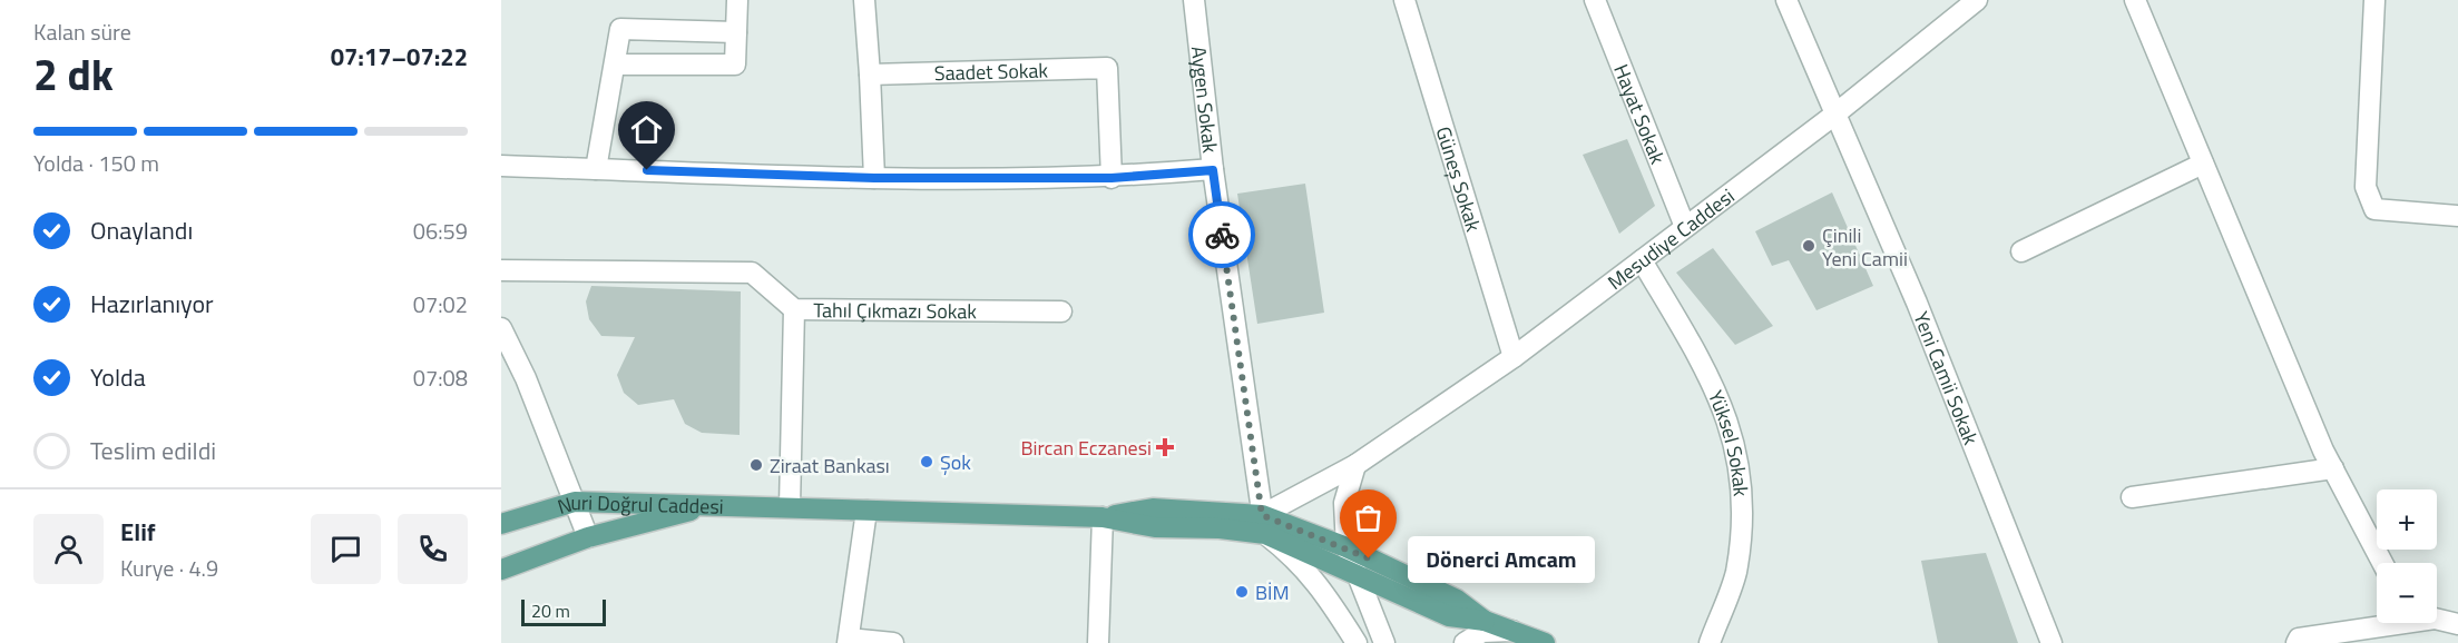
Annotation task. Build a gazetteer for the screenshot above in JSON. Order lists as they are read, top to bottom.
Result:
{
  "streets": {
    "main road": ["Nuri Doğrul Caddesi"],
    "street": [
      "Saadet Sokak",
      "Aygen Sokak",
      "Hayat Sokak",
      "Güneş Sokak",
      "Mesudiye Caddesi",
      "Tahıl Çıkmazı Sokak",
      "Yeni Camii Sokak",
      "Yüksel Sokak"
    ]
  },
  "crossings": [
    ["Aygen Sokak", "Mesudiye Caddesi"],
    ["Hayat Sokak", "Mesudiye Caddesi"],
    ["Güneş Sokak", "Mesudiye Caddesi"],
    ["Mesudiye Caddesi", "Yeni Camii Sokak"],
    ["Mesudiye Caddesi", "Yüksel Sokak"]
  ],
  "places": {
    "other": [
      "Çinili Yeni Camii",
      "Şok",
      "Ziraat Bankası",
      "Dönerci Amcam",
      "BİM"
    ],
    "health": ["Bircan Eczanesi"]
  },
  "scale_bar": "20 m",
  "page": {
    "heading": ["2 dk", "Kalan süre", "07:17–07:22"],
    "panel": ["Elif", "Kurye · 4.9"],
    "bar": "Yolda · 150 m",
    "list": [
      ["Onaylandı", "06:59"],
      ["Hazırlanıyor", "07:02"],
      ["Yolda", "07:08"],
      "Teslim edildi"
    ],
    "map_buttons": ["+", "−"],
    "bubble": "Dönerci Amcam",
    "scale": "20 m"
  }
}
